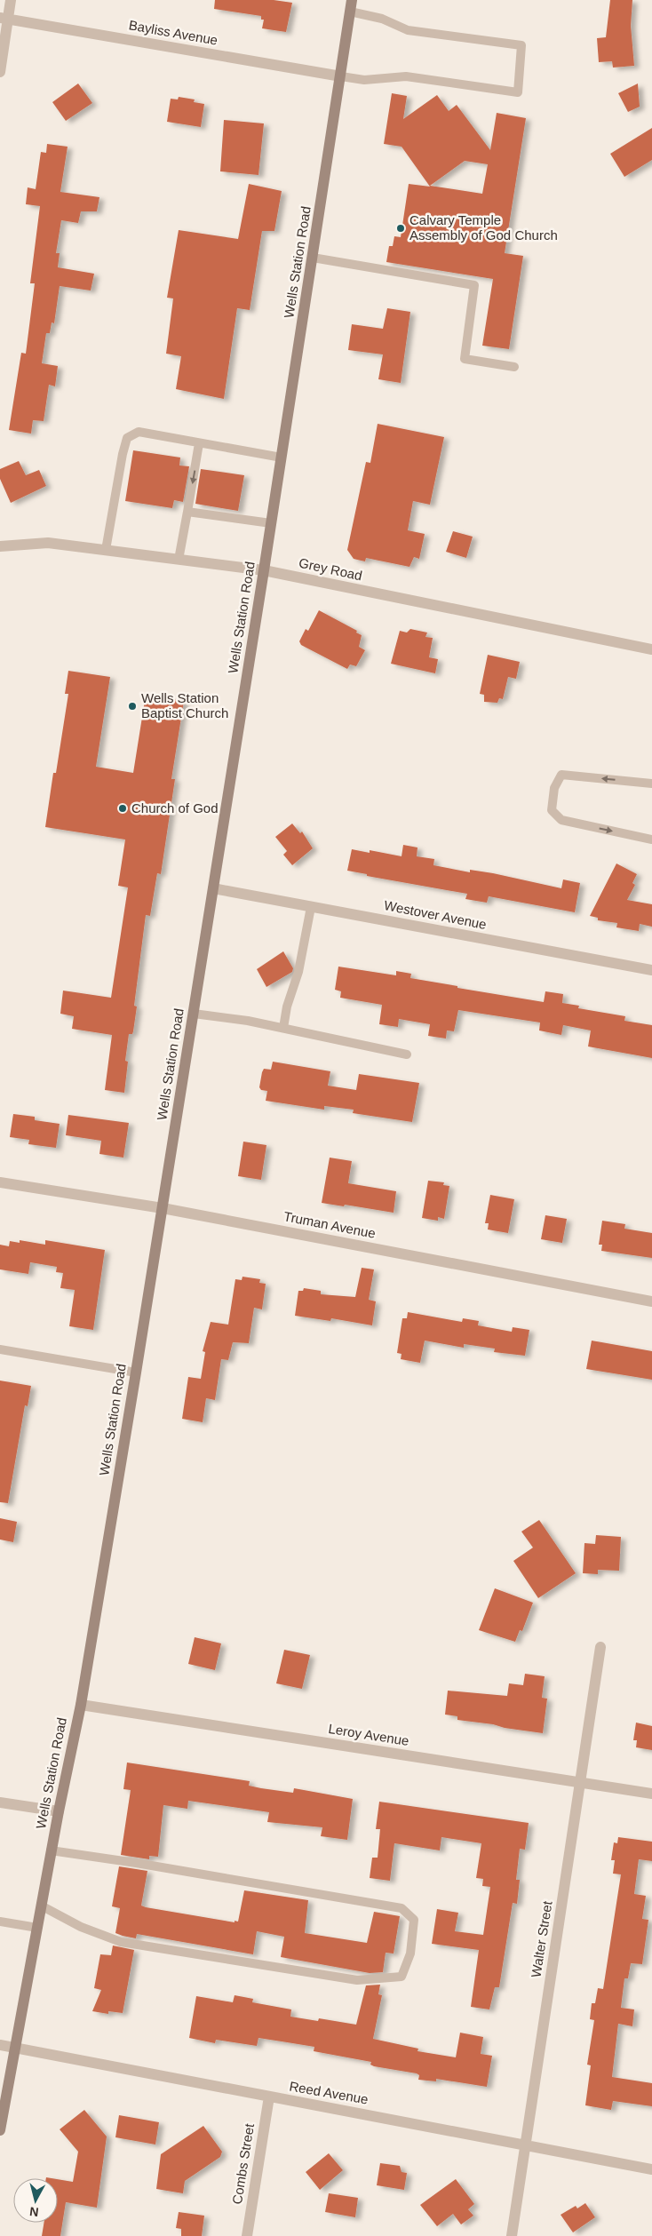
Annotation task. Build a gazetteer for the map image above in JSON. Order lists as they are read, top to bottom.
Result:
{
  "streets": {
    "street": [
      "Bayliss Avenue",
      "Wells Station Road",
      "Grey Road",
      "Westover Avenue",
      "Truman Avenue",
      "Leroy Avenue",
      "Walter Street",
      "Reed Avenue",
      "Combs Street"
    ]
  },
  "crossings": [
    ["Bayliss Avenue", "Wells Station Road"],
    ["Wells Station Road", "Grey Road"],
    ["Wells Station Road", "Westover Avenue"],
    ["Wells Station Road", "Truman Avenue"],
    ["Wells Station Road", "Leroy Avenue"],
    ["Wells Station Road", "Reed Avenue"],
    ["Leroy Avenue", "Walter Street"],
    ["Walter Street", "Reed Avenue"],
    ["Reed Avenue", "Combs Street"]
  ],
  "places": ["Calvary Temple Assembly of God Church", "Wells Station Baptist Church", "Church of God"],
  "north": "bottom"
}
